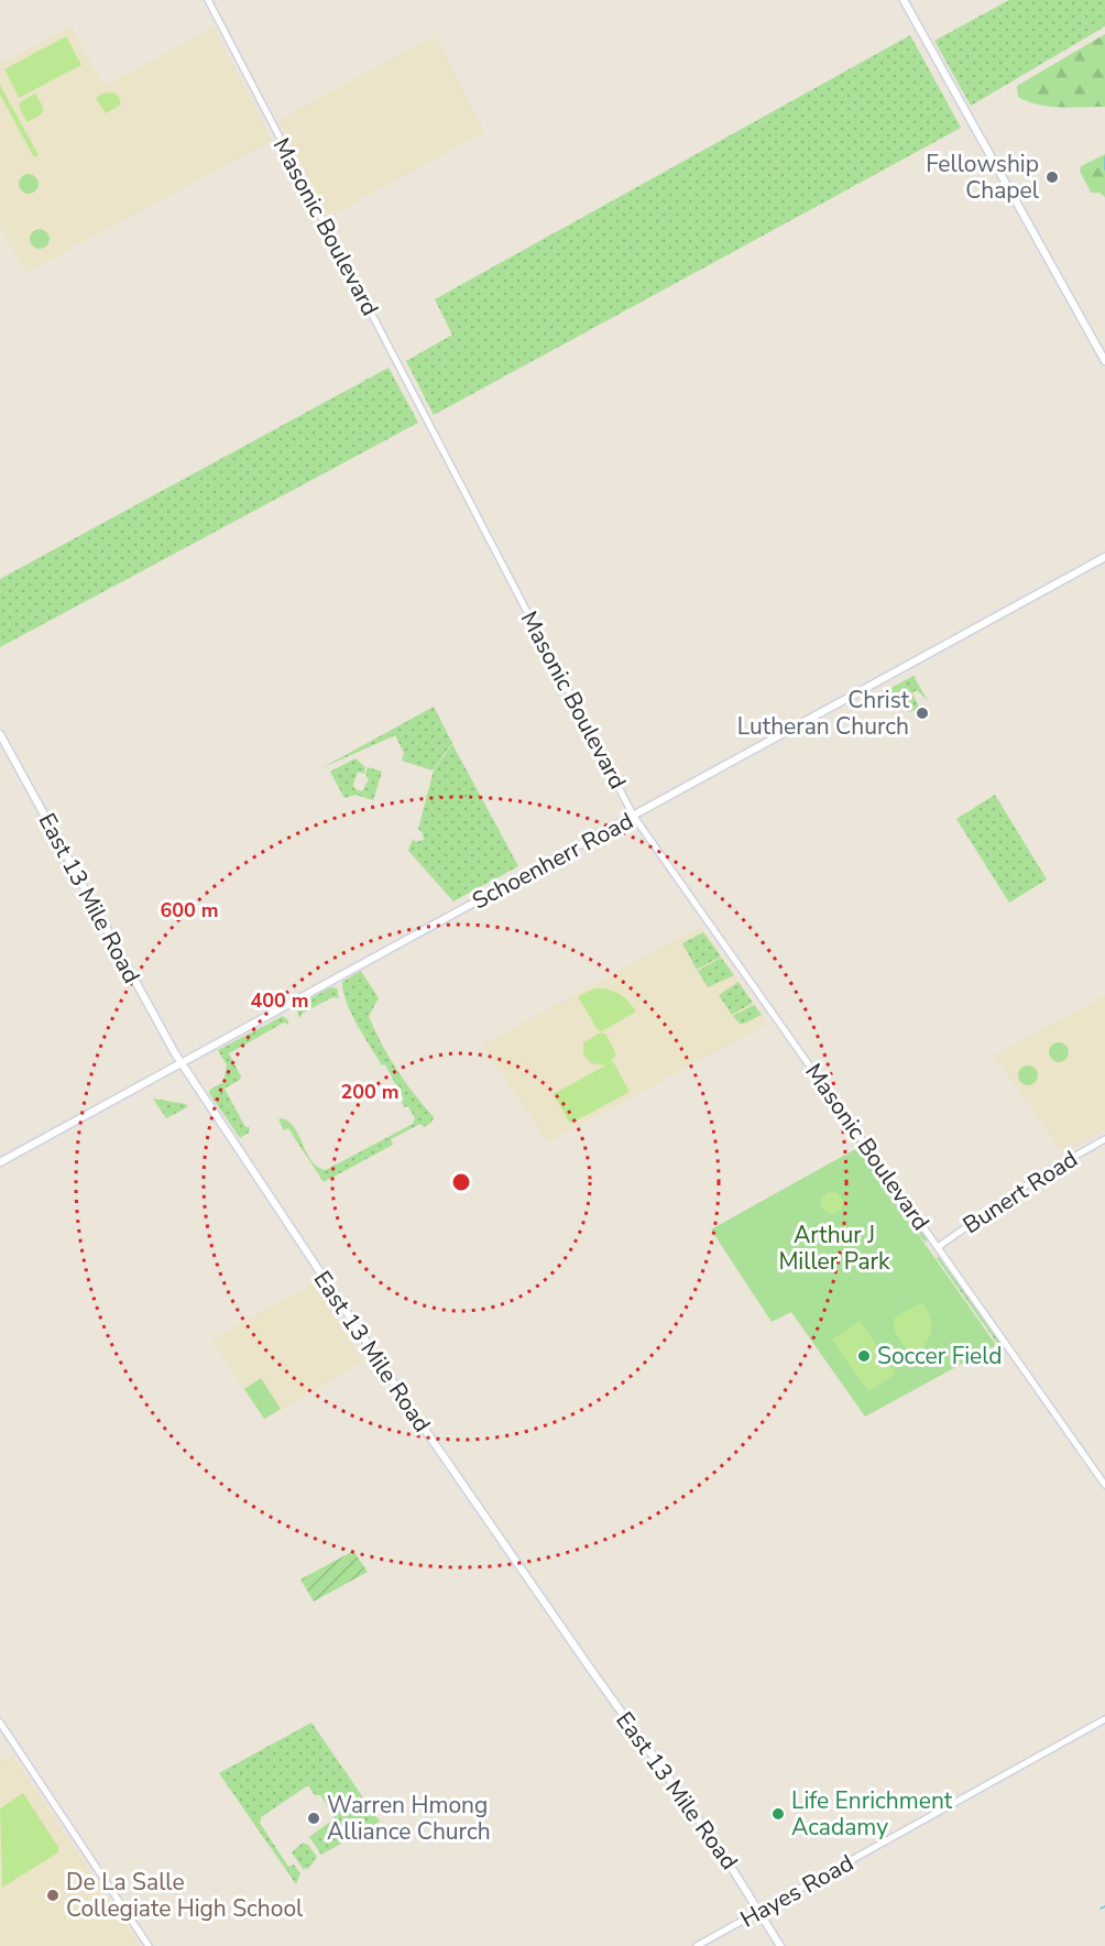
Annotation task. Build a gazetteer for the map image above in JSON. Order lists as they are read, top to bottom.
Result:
{
  "streets": {
    "main road": ["Schoenherr Road", "East 13 Mile Road"],
    "street": ["Masonic Boulevard", "Bunert Road", "Hayes Road"]
  },
  "crossings": [
    ["Masonic Boulevard", "Schoenherr Road"],
    ["Masonic Boulevard", "Bunert Road"],
    ["Schoenherr Road", "East 13 Mile Road"],
    ["East 13 Mile Road", "Hayes Road"]
  ],
  "parks": ["Arthur J Miller Park"],
  "places": [
    "Fellowship Chapel",
    "Christ Lutheran Church",
    "Soccer Field",
    "Life Enrichment Acadamy",
    "Warren Hmong Alliance Church",
    "De La Salle Collegiate High School"
  ],
  "rings": ["600 m", "400 m", "200 m"]
}
